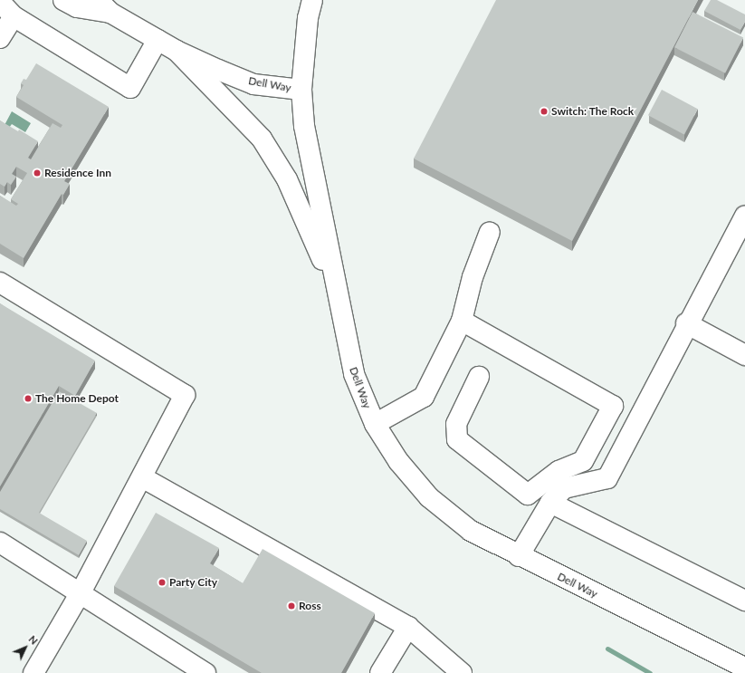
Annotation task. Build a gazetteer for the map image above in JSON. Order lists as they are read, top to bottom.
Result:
{
  "streets": {
    "street": ["Dell Way"]
  },
  "places": [
    "Switch: The Rock",
    "Residence Inn",
    "The Home Depot",
    "Party City",
    "Ross"
  ],
  "north": "top right"
}
